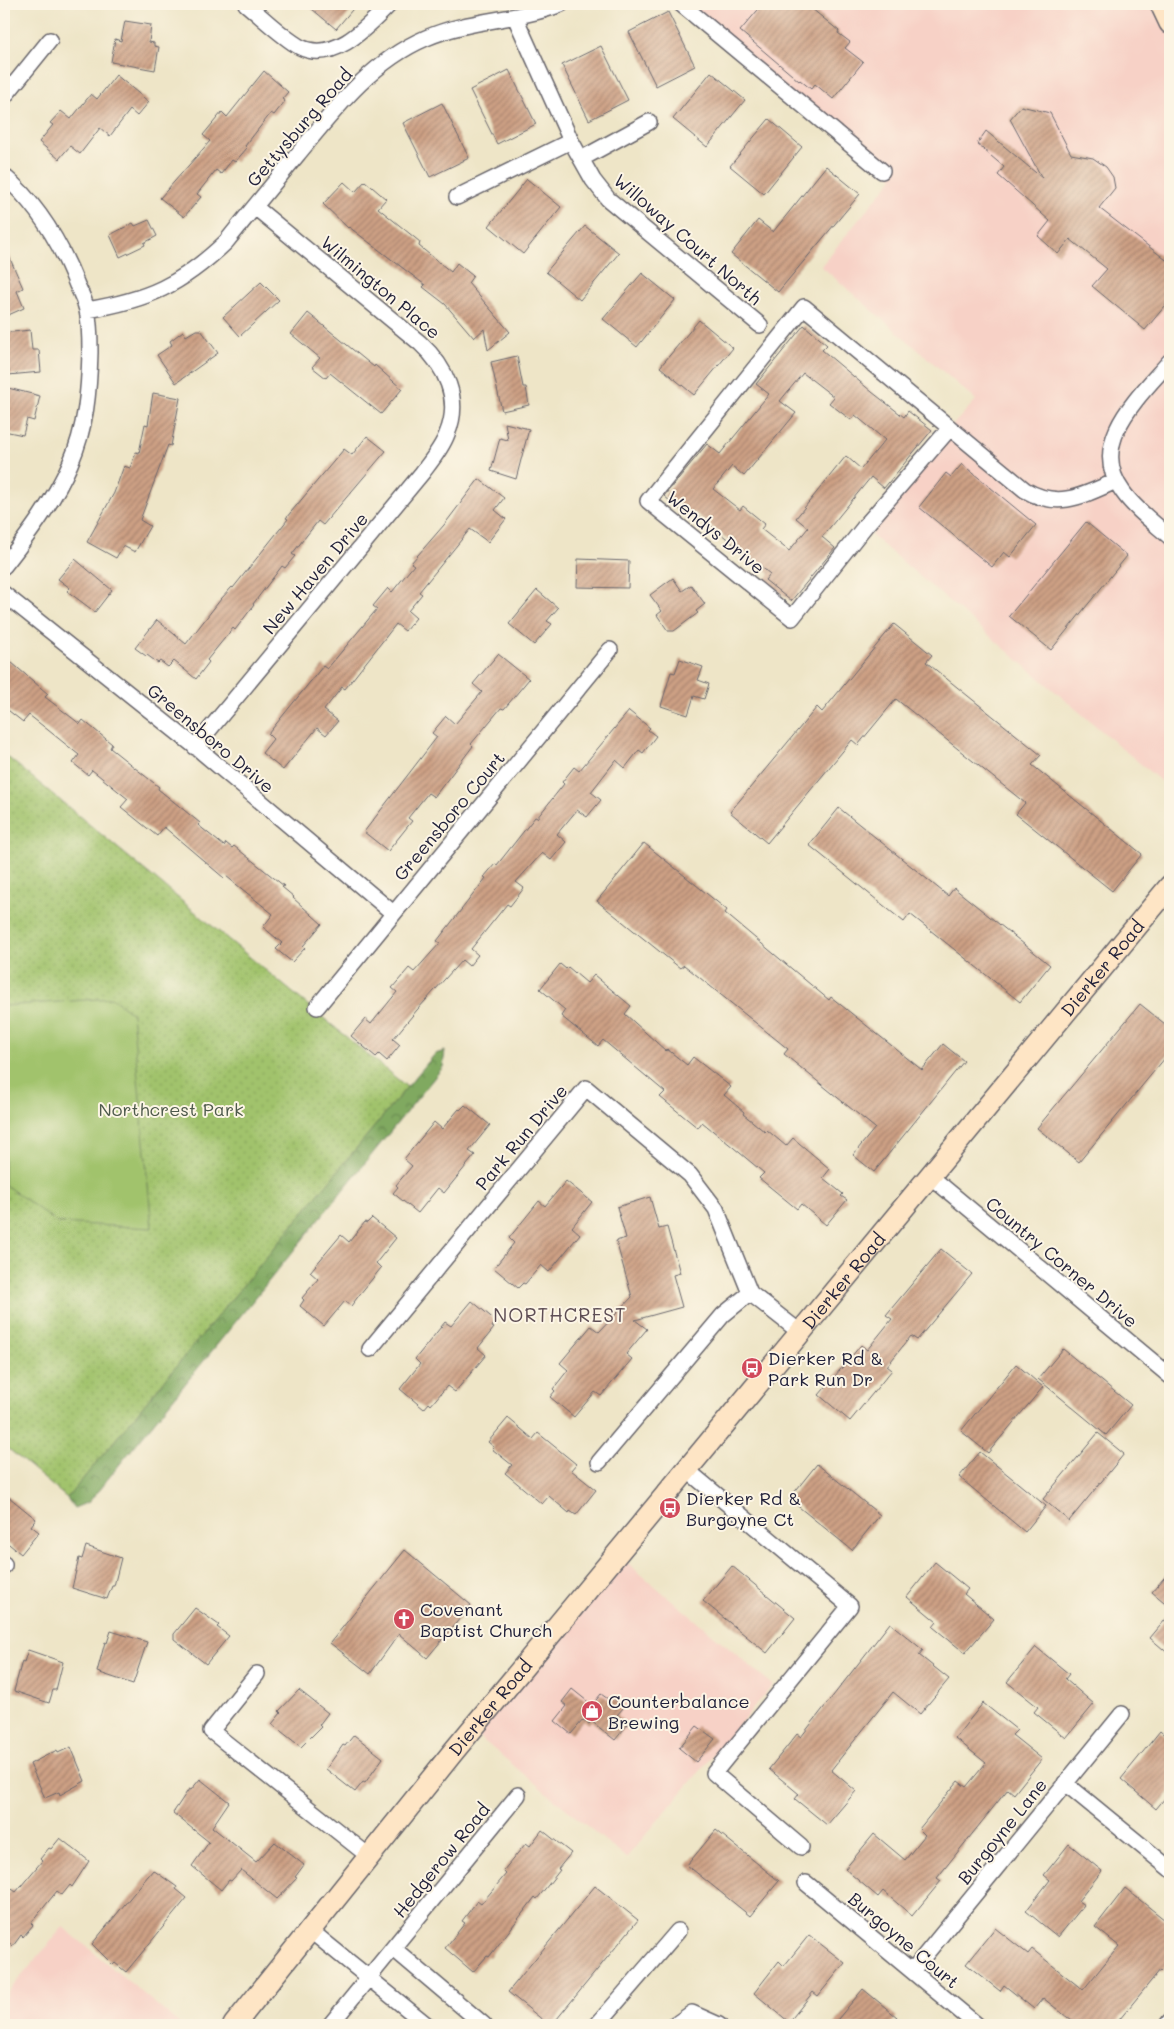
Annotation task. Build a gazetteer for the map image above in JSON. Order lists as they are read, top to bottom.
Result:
{
  "streets": {
    "street": [
      "Gettysburg Road",
      "Willoway Court North",
      "Wilmington Place",
      "Wendys Drive",
      "New Haven Drive",
      "Greensboro Drive",
      "Greensboro Court",
      "Dierker Road",
      "Park Run Drive",
      "Country Corner Drive",
      "Burgoyne Lane",
      "Hedgerow Road",
      "Burgoyne Court"
    ]
  },
  "crossings": [
    ["Gettysburg Road", "Willoway Court North"],
    ["Gettysburg Road", "Wilmington Place"],
    ["Wilmington Place", "New Haven Drive"],
    ["New Haven Drive", "Greensboro Drive"],
    ["Greensboro Drive", "Greensboro Court"],
    ["Dierker Road", "Park Run Drive"],
    ["Dierker Road", "Country Corner Drive"],
    ["Burgoyne Lane", "Burgoyne Court"]
  ],
  "districts": ["NORTHCREST"],
  "parks": ["Northcrest Park"],
  "places": {
    "bus stop": ["Dierker Rd & Park Run Dr", "Dierker Rd & Burgoyne Ct"],
    "church": ["Covenant Baptist Church"],
    "shop": ["Counterbalance Brewing"]
  }
}
